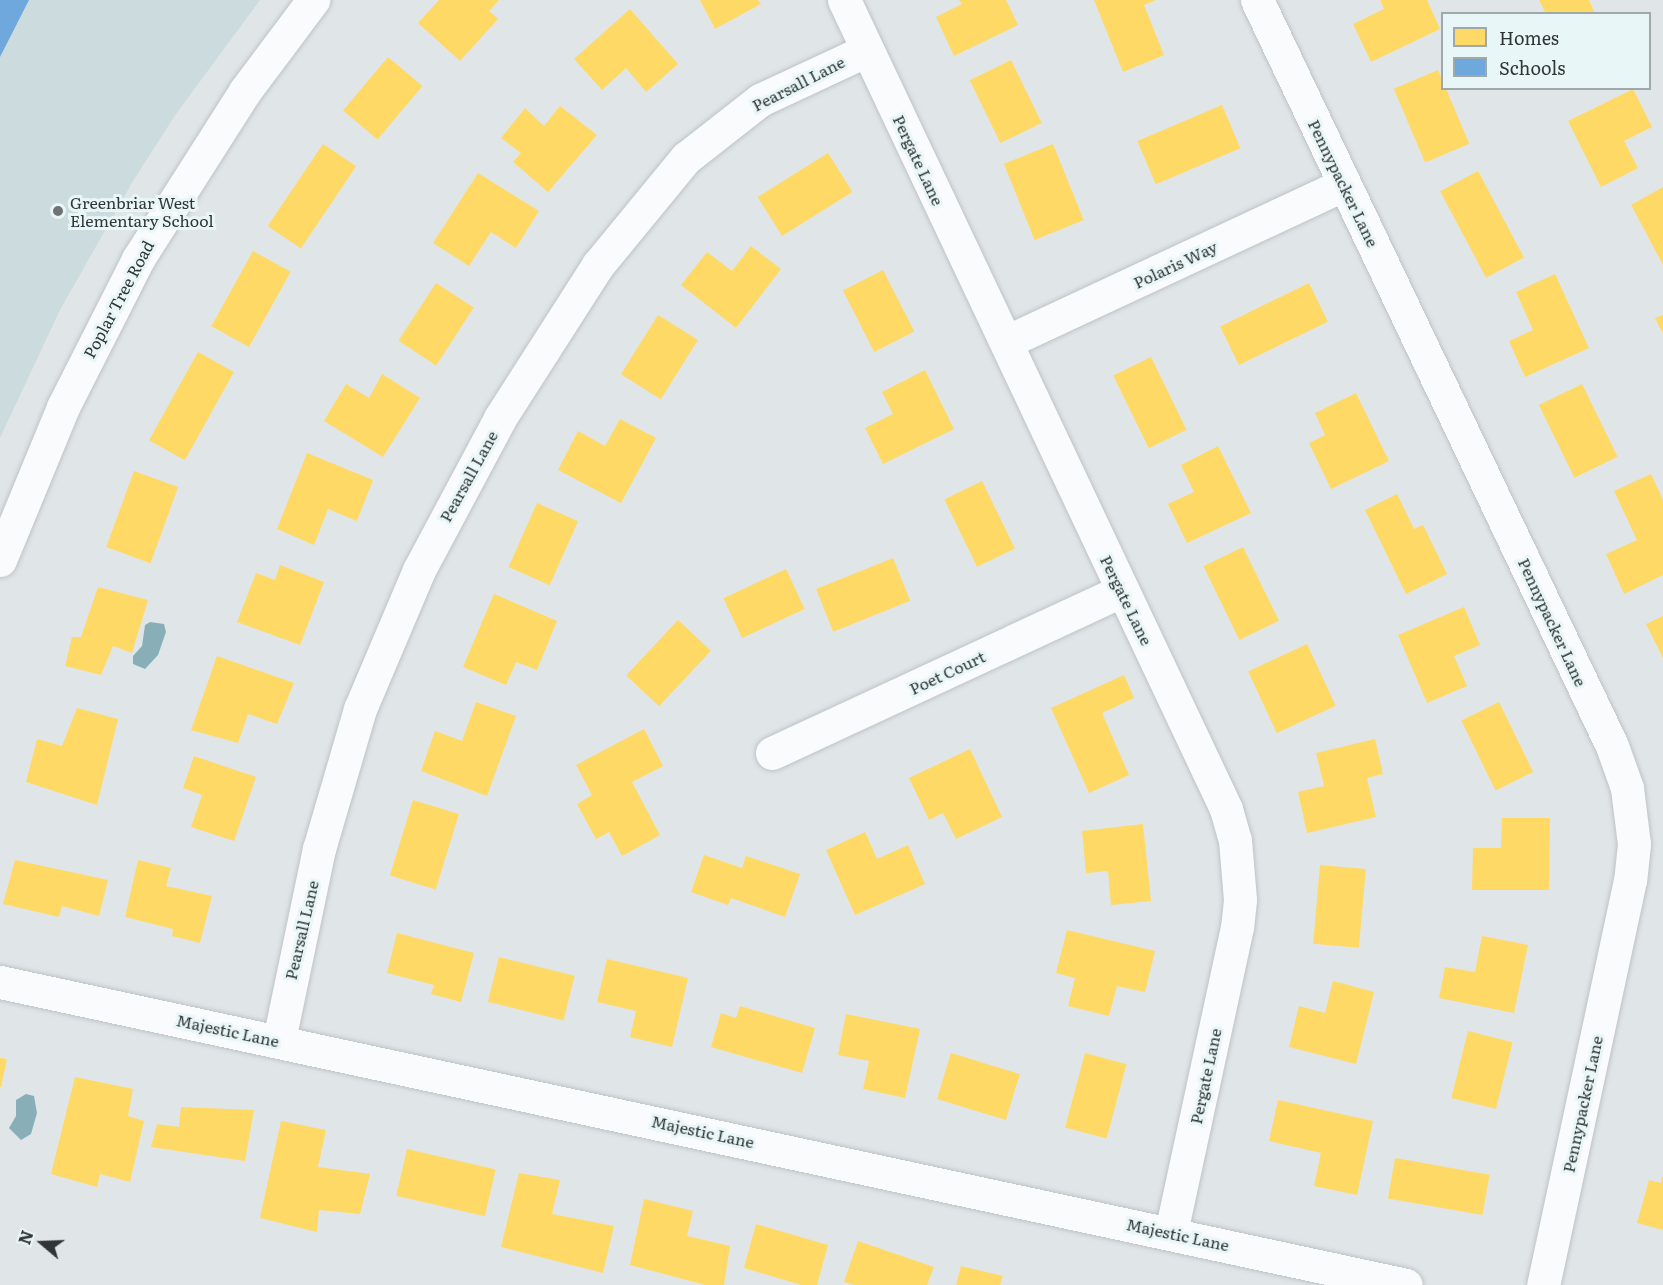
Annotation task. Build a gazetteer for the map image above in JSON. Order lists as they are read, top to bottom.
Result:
{
  "streets": {
    "street": [
      "Pearsall Lane",
      "Pergate Lane",
      "Pennypacker Lane",
      "Polaris Way",
      "Poplar Tree Road",
      "Poet Court",
      "Majestic Lane"
    ]
  },
  "crossings": [
    ["Pearsall Lane", "Pergate Lane"],
    ["Pearsall Lane", "Majestic Lane"],
    ["Pergate Lane", "Polaris Way"],
    ["Pergate Lane", "Poet Court"],
    ["Pergate Lane", "Majestic Lane"],
    ["Pennypacker Lane", "Polaris Way"]
  ],
  "places": ["Greenbriar West Elementary School"],
  "legend": ["Homes", "Schools"],
  "north": "left"
}
